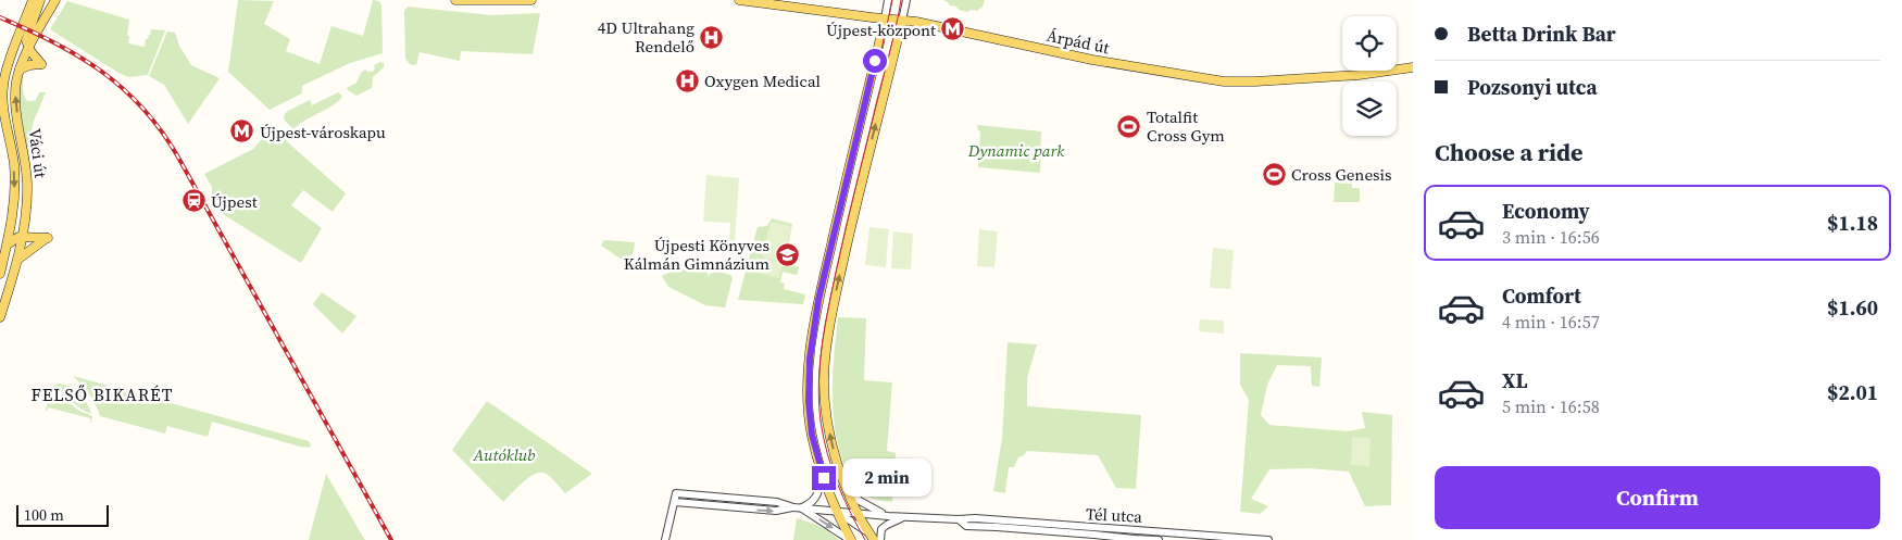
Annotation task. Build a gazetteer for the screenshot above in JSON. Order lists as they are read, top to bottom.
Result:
{
  "streets": {
    "main road": ["Árpád út", "Váci út"],
    "street": ["Tél utca"]
  },
  "districts": ["FELSŐ BIKARÉT"],
  "parks": ["Dynamic park", "Autóklub"],
  "places": {
    "metro station": ["Újpest-központ", "Újpest-városkapu"],
    "hospital": ["4D Ultrahang Rendelő", "Oxygen Medical"],
    "sports": ["Totalfit Cross Gym", "Cross Genesis"],
    "station": ["Újpest"],
    "school or university": ["Újpesti Könyves Kálmán Gimnázium"]
  },
  "scale_bar": "100 m",
  "page": {
    "banner": ["Betta Drink Bar", "Pozsonyi utca"],
    "heading": "Choose a ride",
    "list": [
      {
        "name": "Economy",
        "note": "3 min · 16:56",
        "value": "$1.18"
      },
      {
        "name": "Comfort",
        "note": "4 min · 16:57",
        "value": "$1.60"
      },
      {
        "name": "XL",
        "note": "5 min · 16:58",
        "value": "$2.01"
      }
    ],
    "buttons": "Confirm",
    "bubble": "2 min",
    "scale": "100 m"
  }
}
